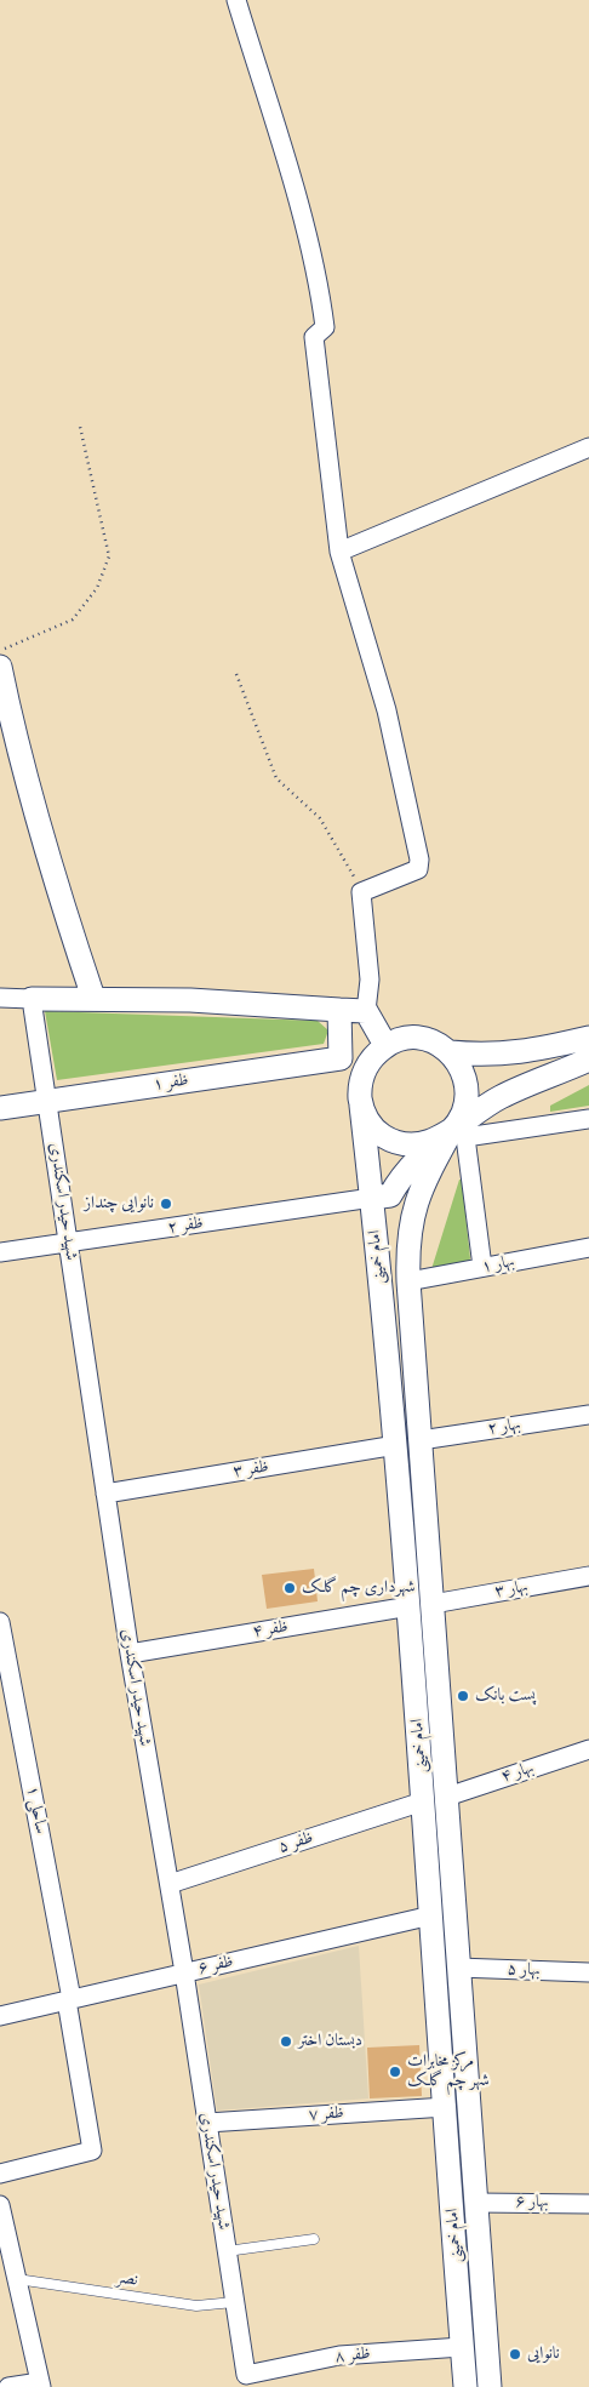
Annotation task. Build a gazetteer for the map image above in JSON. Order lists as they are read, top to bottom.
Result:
{
  "streets": {
    "street": [
      "ظفر ۱",
      "شهید حیدر اسکندری",
      "ظفر ۲",
      "امام خمینی",
      "بهار ۱",
      "بهار ۲",
      "ظفر ۳",
      "بهار ۳",
      "ظفر ۴",
      "بهار ۴",
      "ساحلی ۱",
      "ظفر ۵",
      "ظفر ۶",
      "بهار ۵",
      "ظفر ۷",
      "بهار ۶",
      "ظفر ۸"
    ],
    "lane": ["نصر"]
  },
  "crossings": [
    ["ظفر ۱", "شهید حیدر اسکندری"],
    ["شهید حیدر اسکندری", "ظفر ۲"],
    ["شهید حیدر اسکندری", "ظفر ۳"],
    ["شهید حیدر اسکندری", "ظفر ۴"],
    ["شهید حیدر اسکندری", "ظفر ۵"],
    ["شهید حیدر اسکندری", "ظفر ۶"],
    ["شهید حیدر اسکندری", "ظفر ۷"],
    ["شهید حیدر اسکندری", "نصر"],
    ["شهید حیدر اسکندری", "ظفر ۸"],
    ["ظفر ۲", "امام خمینی"],
    ["امام خمینی", "بهار ۱"],
    ["امام خمینی", "بهار ۲"],
    ["امام خمینی", "ظفر ۳"],
    ["امام خمینی", "بهار ۳"],
    ["امام خمینی", "ظفر ۴"],
    ["امام خمینی", "بهار ۴"],
    ["امام خمینی", "ظفر ۵"],
    ["امام خمینی", "ظفر ۶"],
    ["امام خمینی", "بهار ۵"],
    ["امام خمینی", "ظفر ۷"],
    ["امام خمینی", "بهار ۶"],
    ["امام خمینی", "ظفر ۸"],
    ["ساحلی ۱", "ظفر ۶"]
  ],
  "places": [
    "نانوایی چنداز",
    "شهرداری چم گلک",
    "پست بانک",
    "دبستان اختر",
    "مرکز مخابرات شهر چم گلک",
    "نانوایی"
  ]
}
